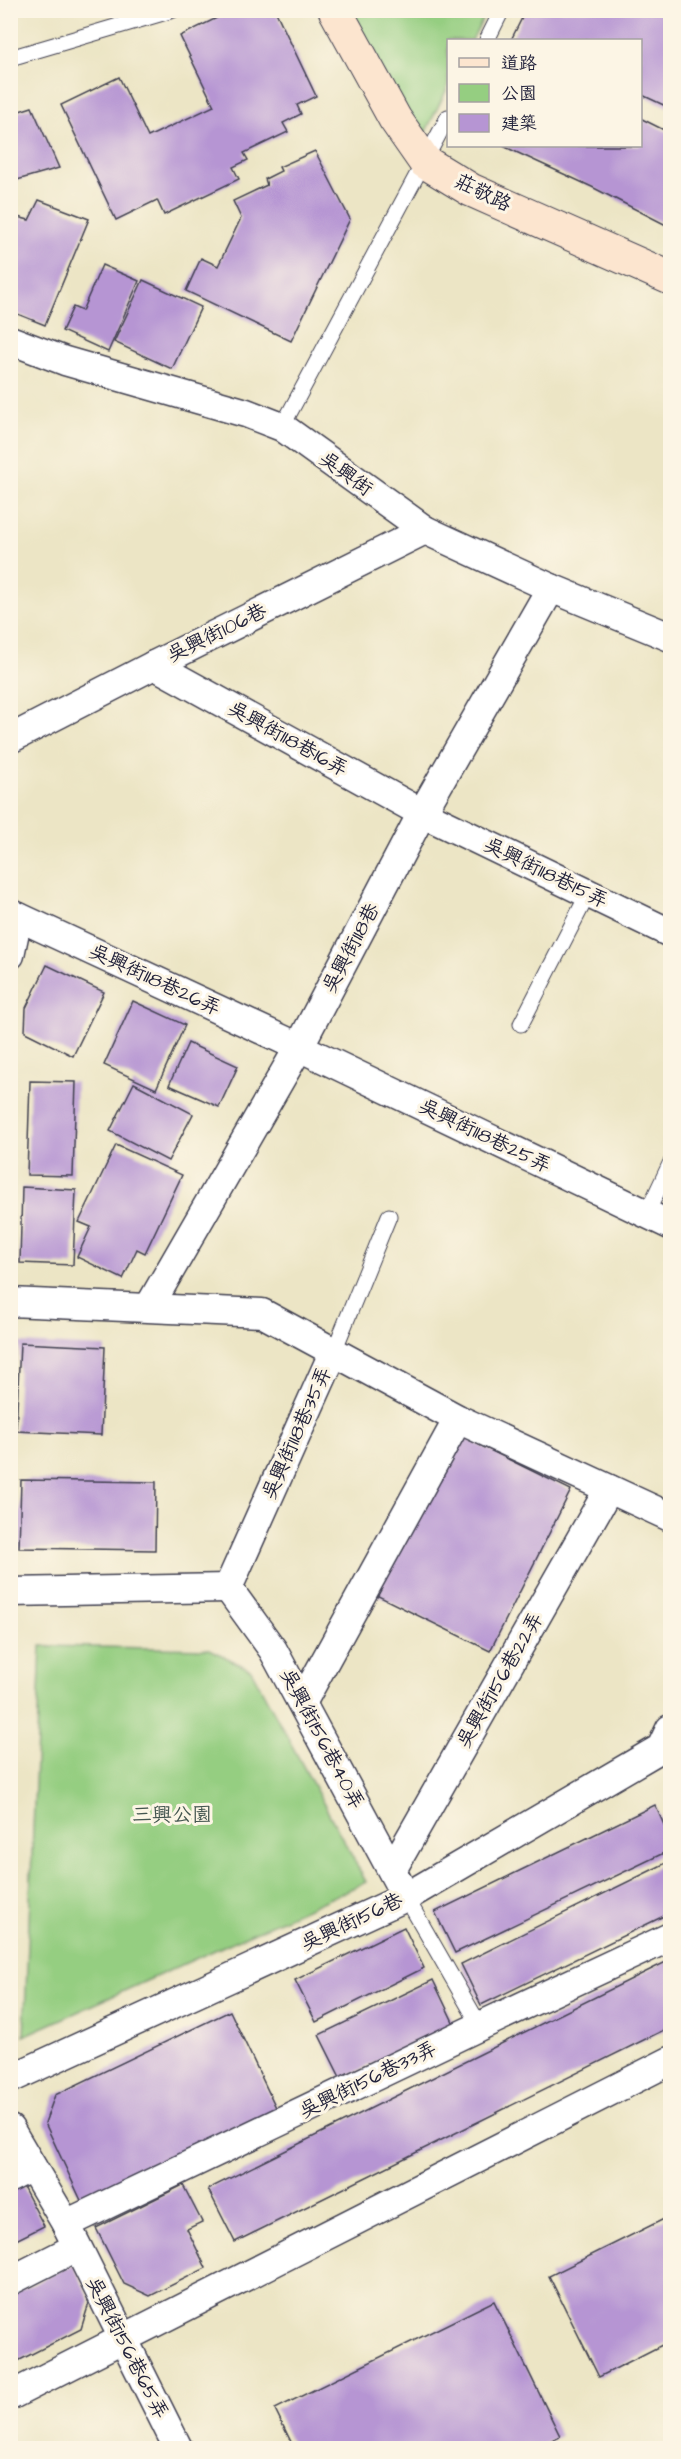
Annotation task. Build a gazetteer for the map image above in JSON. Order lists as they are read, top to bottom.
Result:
{
  "streets": {
    "street": [
      "莊敬路",
      "吳興街",
      "吳興街106巷",
      "吳興街118巷16弄",
      "吳興街118巷15弄",
      "吳興街118巷",
      "吳興街118巷26弄",
      "吳興街118巷25弄",
      "吳興街118巷35弄",
      "吳興街156巷22弄",
      "吳興街156巷40弄",
      "吳興街156巷",
      "吳興街156巷33弄",
      "吳興街156巷65弄"
    ]
  },
  "crossings": [
    ["吳興街", "吳興街106巷"],
    ["吳興街", "吳興街118巷"],
    ["吳興街106巷", "吳興街118巷16弄"],
    ["吳興街118巷16弄", "吳興街118巷15弄"],
    ["吳興街118巷16弄", "吳興街118巷"],
    ["吳興街118巷15弄", "吳興街118巷"],
    ["吳興街118巷", "吳興街118巷26弄"],
    ["吳興街118巷", "吳興街118巷25弄"],
    ["吳興街118巷", "吳興街118巷35弄"],
    ["吳興街118巷26弄", "吳興街118巷25弄"],
    ["吳興街118巷35弄", "吳興街156巷40弄"],
    ["吳興街156巷22弄", "吳興街156巷40弄"],
    ["吳興街156巷40弄", "吳興街156巷"],
    ["吳興街156巷33弄", "吳興街156巷65弄"]
  ],
  "parks": ["三興公園"],
  "legend": ["道路", "公園", "建築"]
}
